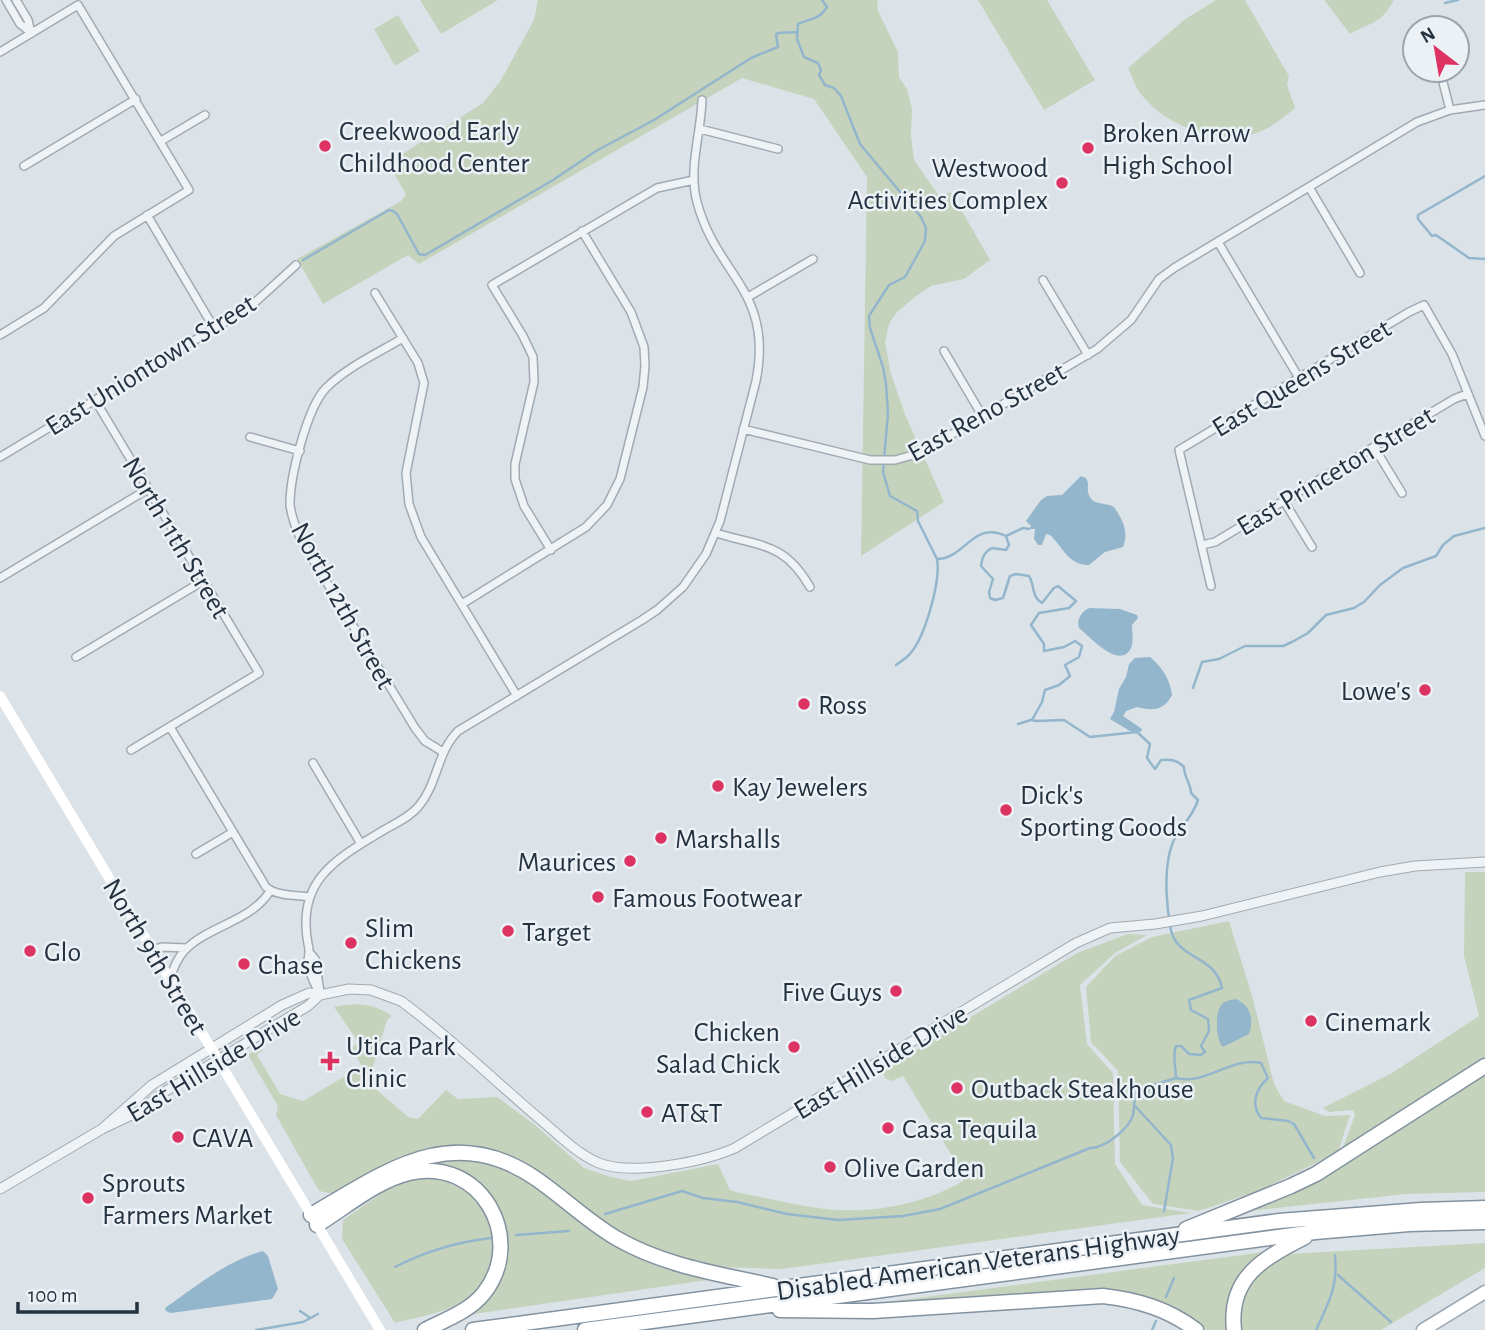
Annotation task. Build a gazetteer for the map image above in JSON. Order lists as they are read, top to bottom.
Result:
{
  "streets": {
    "highway": ["Disabled American Veterans Highway"],
    "main road": ["North 9th Street"],
    "street": [
      "East Uniontown Street",
      "East Queens Street",
      "East Reno Street",
      "East Princeton Street",
      "North 11th Street",
      "North 12th Street",
      "East Hillside Drive"
    ]
  },
  "crossings": [
    ["East Uniontown Street", "North 11th Street"],
    ["East Queens Street", "East Princeton Street"],
    ["North 9th Street", "East Hillside Drive"]
  ],
  "places": {
    "other": [
      "Creekwood Early Childhood Center",
      "Broken Arrow High School",
      "Westwood Activities Complex",
      "Lowe's",
      "Ross",
      "Kay Jewelers",
      "Dick's Sporting Goods",
      "Marshalls",
      "Maurices",
      "Famous Footwear",
      "Target",
      "Slim Chickens",
      "Glo",
      "Chase",
      "Five Guys",
      "Cinemark",
      "Chicken Salad Chick",
      "Outback Steakhouse",
      "AT&T",
      "Casa Tequila",
      "CAVA",
      "Olive Garden",
      "Sprouts Farmers Market"
    ],
    "health": ["Utica Park Clinic"]
  },
  "scale_bar": "100 m",
  "north": "top left"
}
